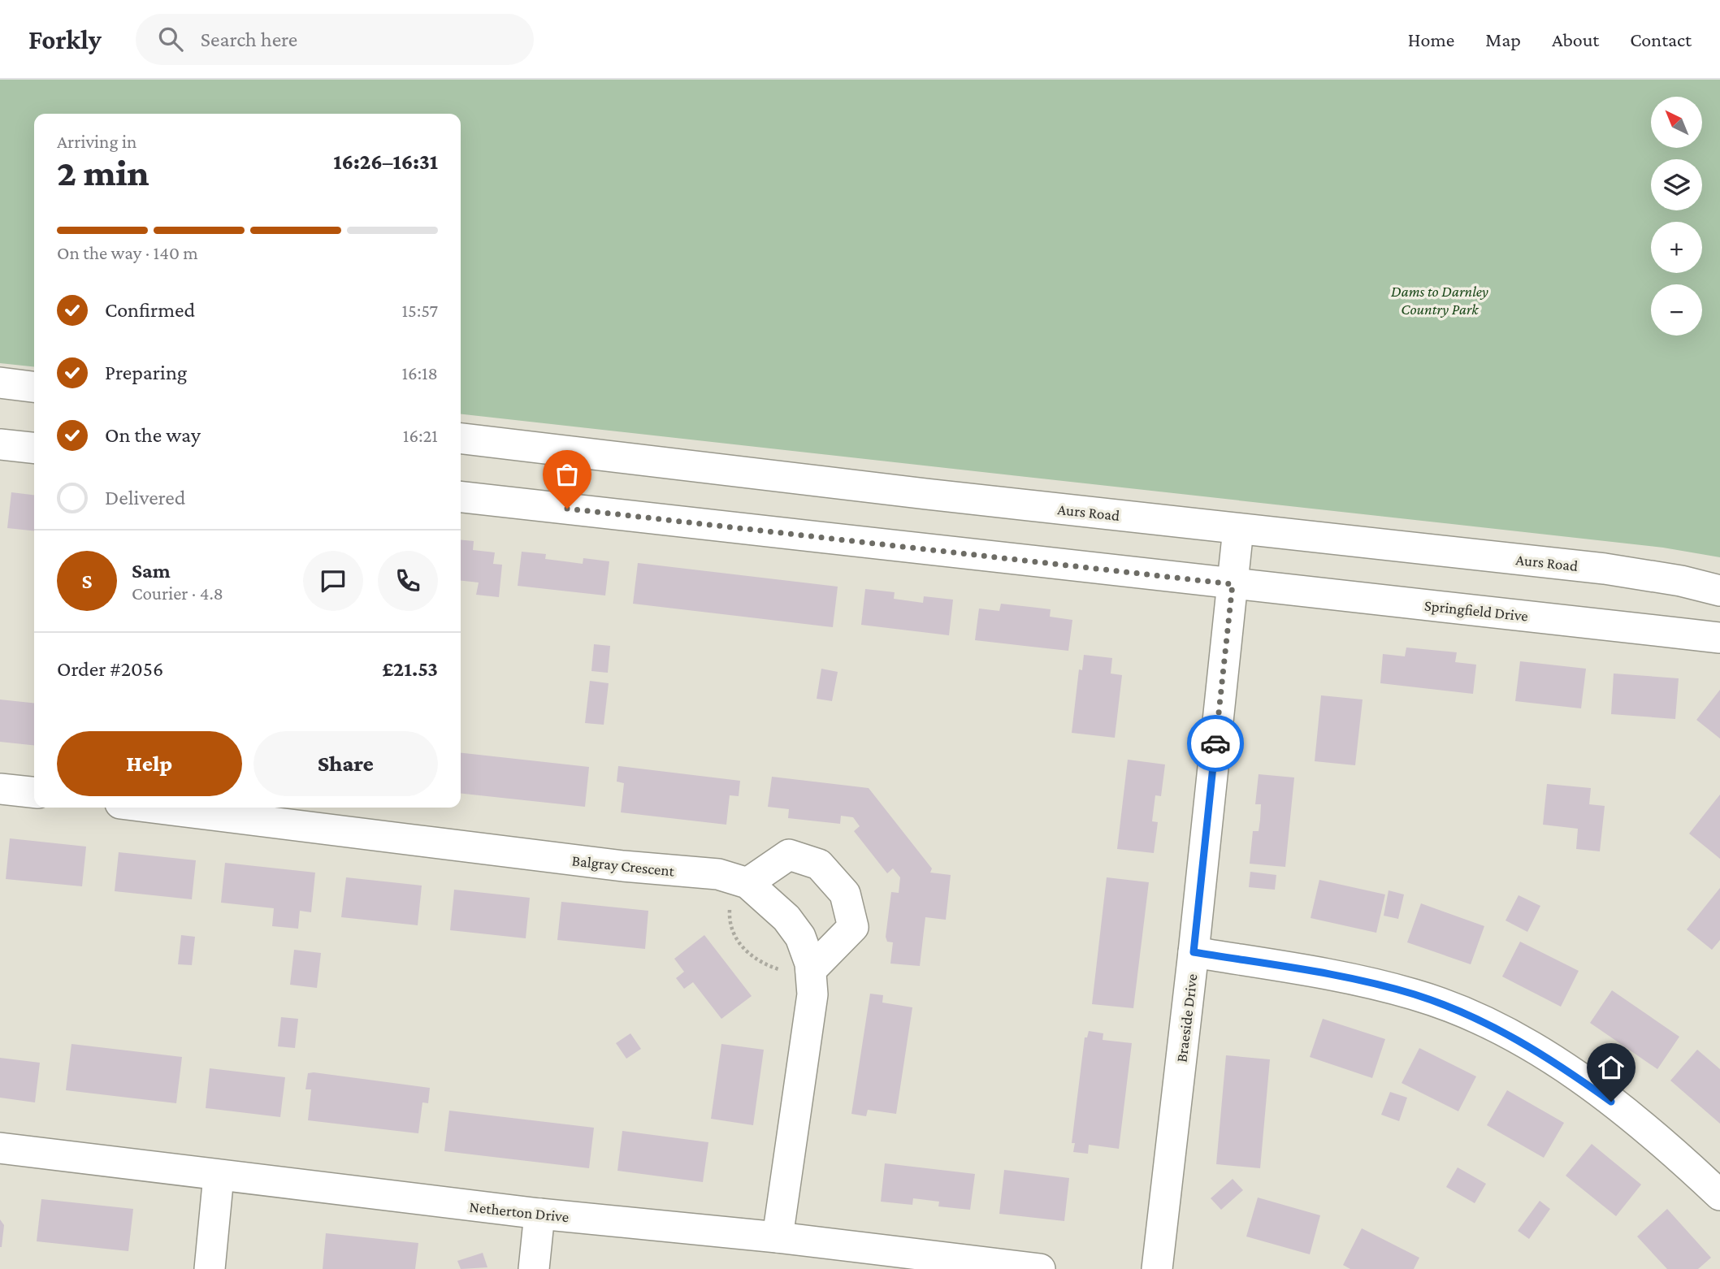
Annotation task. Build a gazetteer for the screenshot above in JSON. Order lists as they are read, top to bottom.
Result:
{
  "streets": {
    "street": [
      "Aurs Road",
      "Springfield Drive",
      "Balgray Crescent",
      "Braeside Drive",
      "Netherton Drive"
    ]
  },
  "crossings": [
    ["Aurs Road", "Braeside Drive"],
    ["Springfield Drive", "Braeside Drive"]
  ],
  "parks": ["Dams to Darnley Country Park"],
  "north": "top left",
  "page": {
    "header": "Forkly",
    "search": "Search here",
    "nav": [
      "Home",
      "Map",
      "About",
      "Contact"
    ],
    "map_buttons": ["+", "−"],
    "heading": ["2 min", "Arriving in", "16:26–16:31"],
    "panel": [
      "Sam",
      "Courier · 4.8",
      "Order #2056",
      "£21.53"
    ],
    "bar": "On the way · 140 m",
    "list": [
      ["Confirmed", "15:57"],
      ["Preparing", "16:18"],
      ["On the way", "16:21"],
      "Delivered"
    ],
    "round": "S",
    "buttons": ["Help", "Share"]
  }
}
